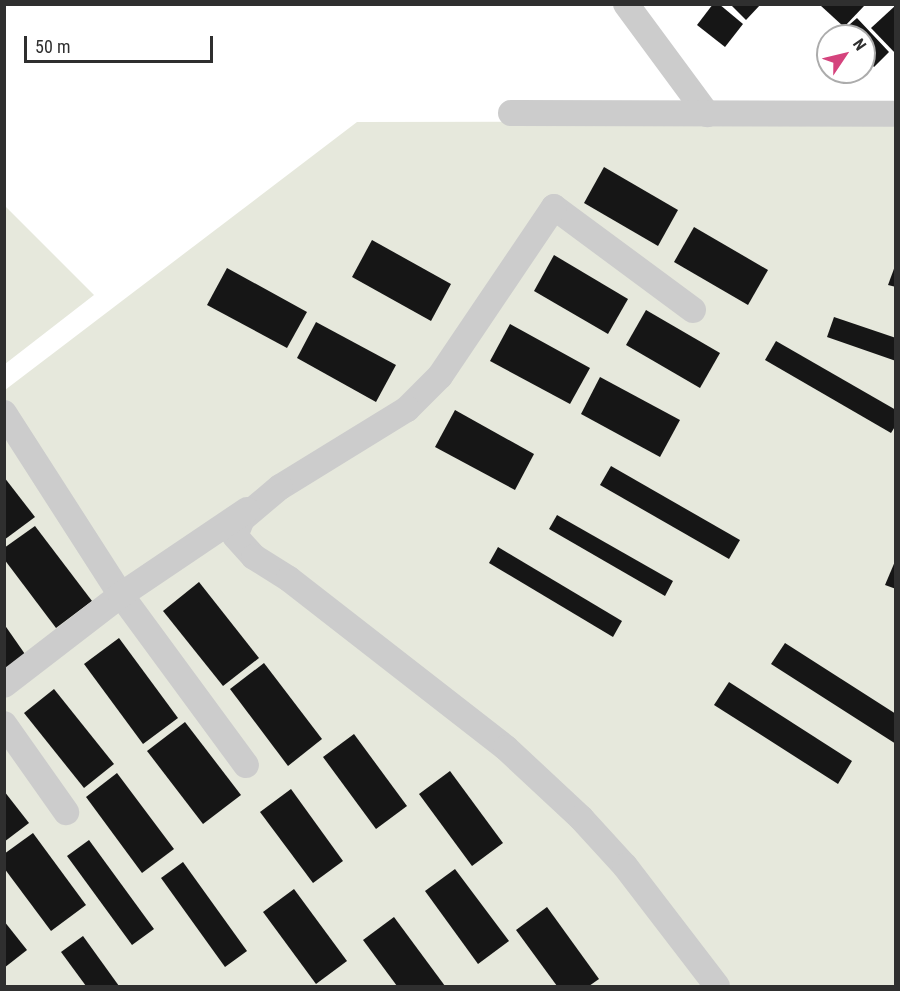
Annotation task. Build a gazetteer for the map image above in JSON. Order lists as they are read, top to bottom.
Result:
{
  "scale_bar": "50 m",
  "north": "top right"
}
